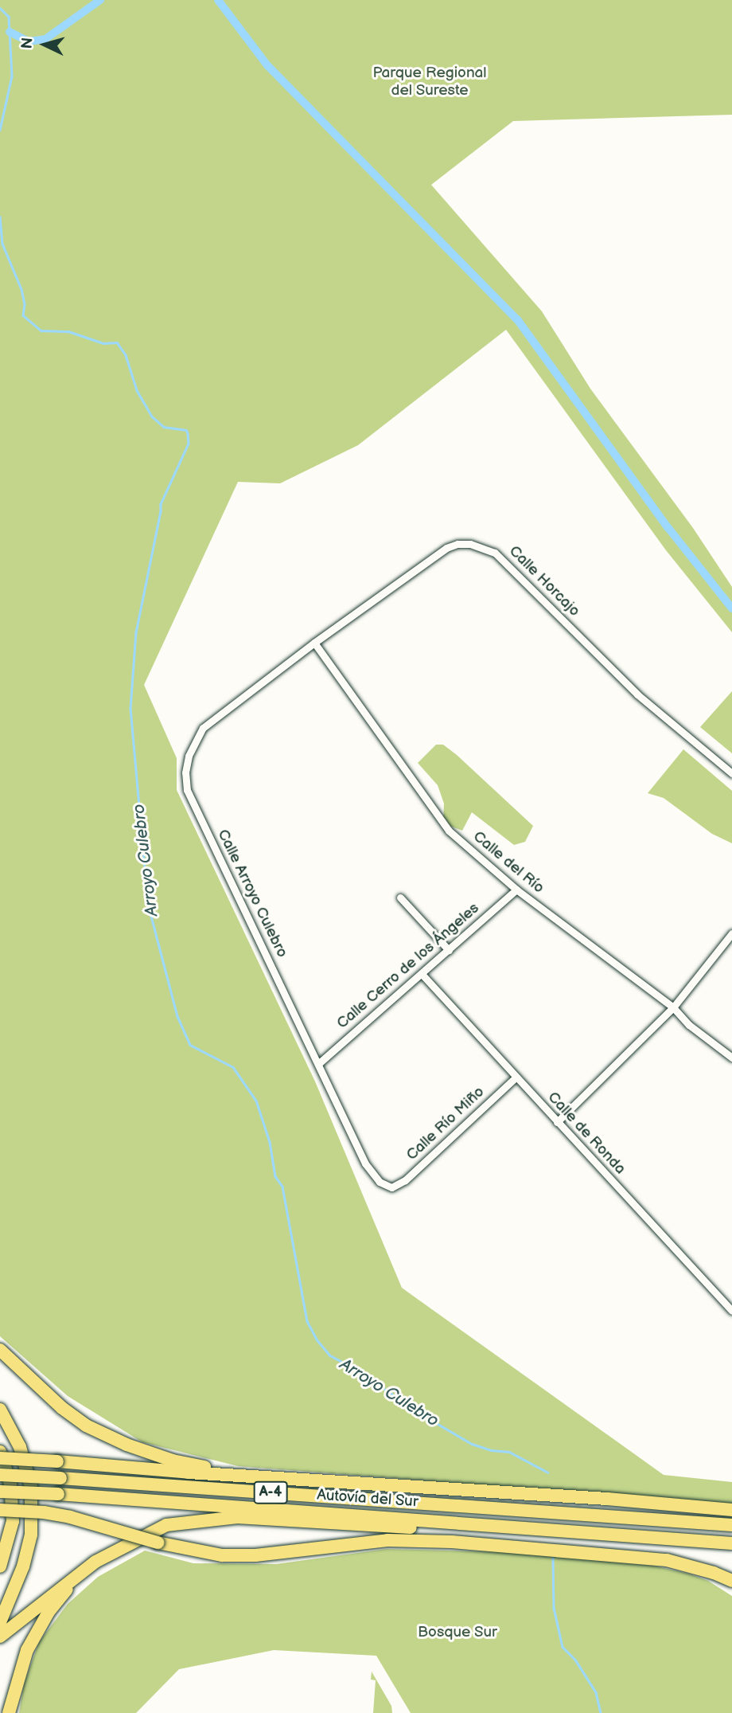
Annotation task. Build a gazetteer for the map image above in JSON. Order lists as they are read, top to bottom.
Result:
{
  "streets": {
    "highway": ["A-4", "Autovía del Sur"],
    "street": [
      "Calle Horcajo",
      "Calle del Río",
      "Calle Arroyo Culebro",
      "Calle Cerro de los Ángeles",
      "Calle Río Miño",
      "Calle de Ronda"
    ]
  },
  "crossings": [
    ["Calle Horcajo", "Calle del Río"],
    ["Calle Horcajo", "Calle Arroyo Culebro"],
    ["Calle del Río", "Calle Arroyo Culebro"],
    ["Calle del Río", "Calle Cerro de los Ángeles"],
    ["Calle Arroyo Culebro", "Calle Cerro de los Ángeles"],
    ["Calle Arroyo Culebro", "Calle Río Miño"],
    ["Calle Cerro de los Ángeles", "Calle de Ronda"],
    ["Calle Río Miño", "Calle de Ronda"]
  ],
  "water": ["Arroyo Culebro"],
  "parks": ["Parque Regional del Sureste", "Bosque Sur"],
  "north": "left"
}
